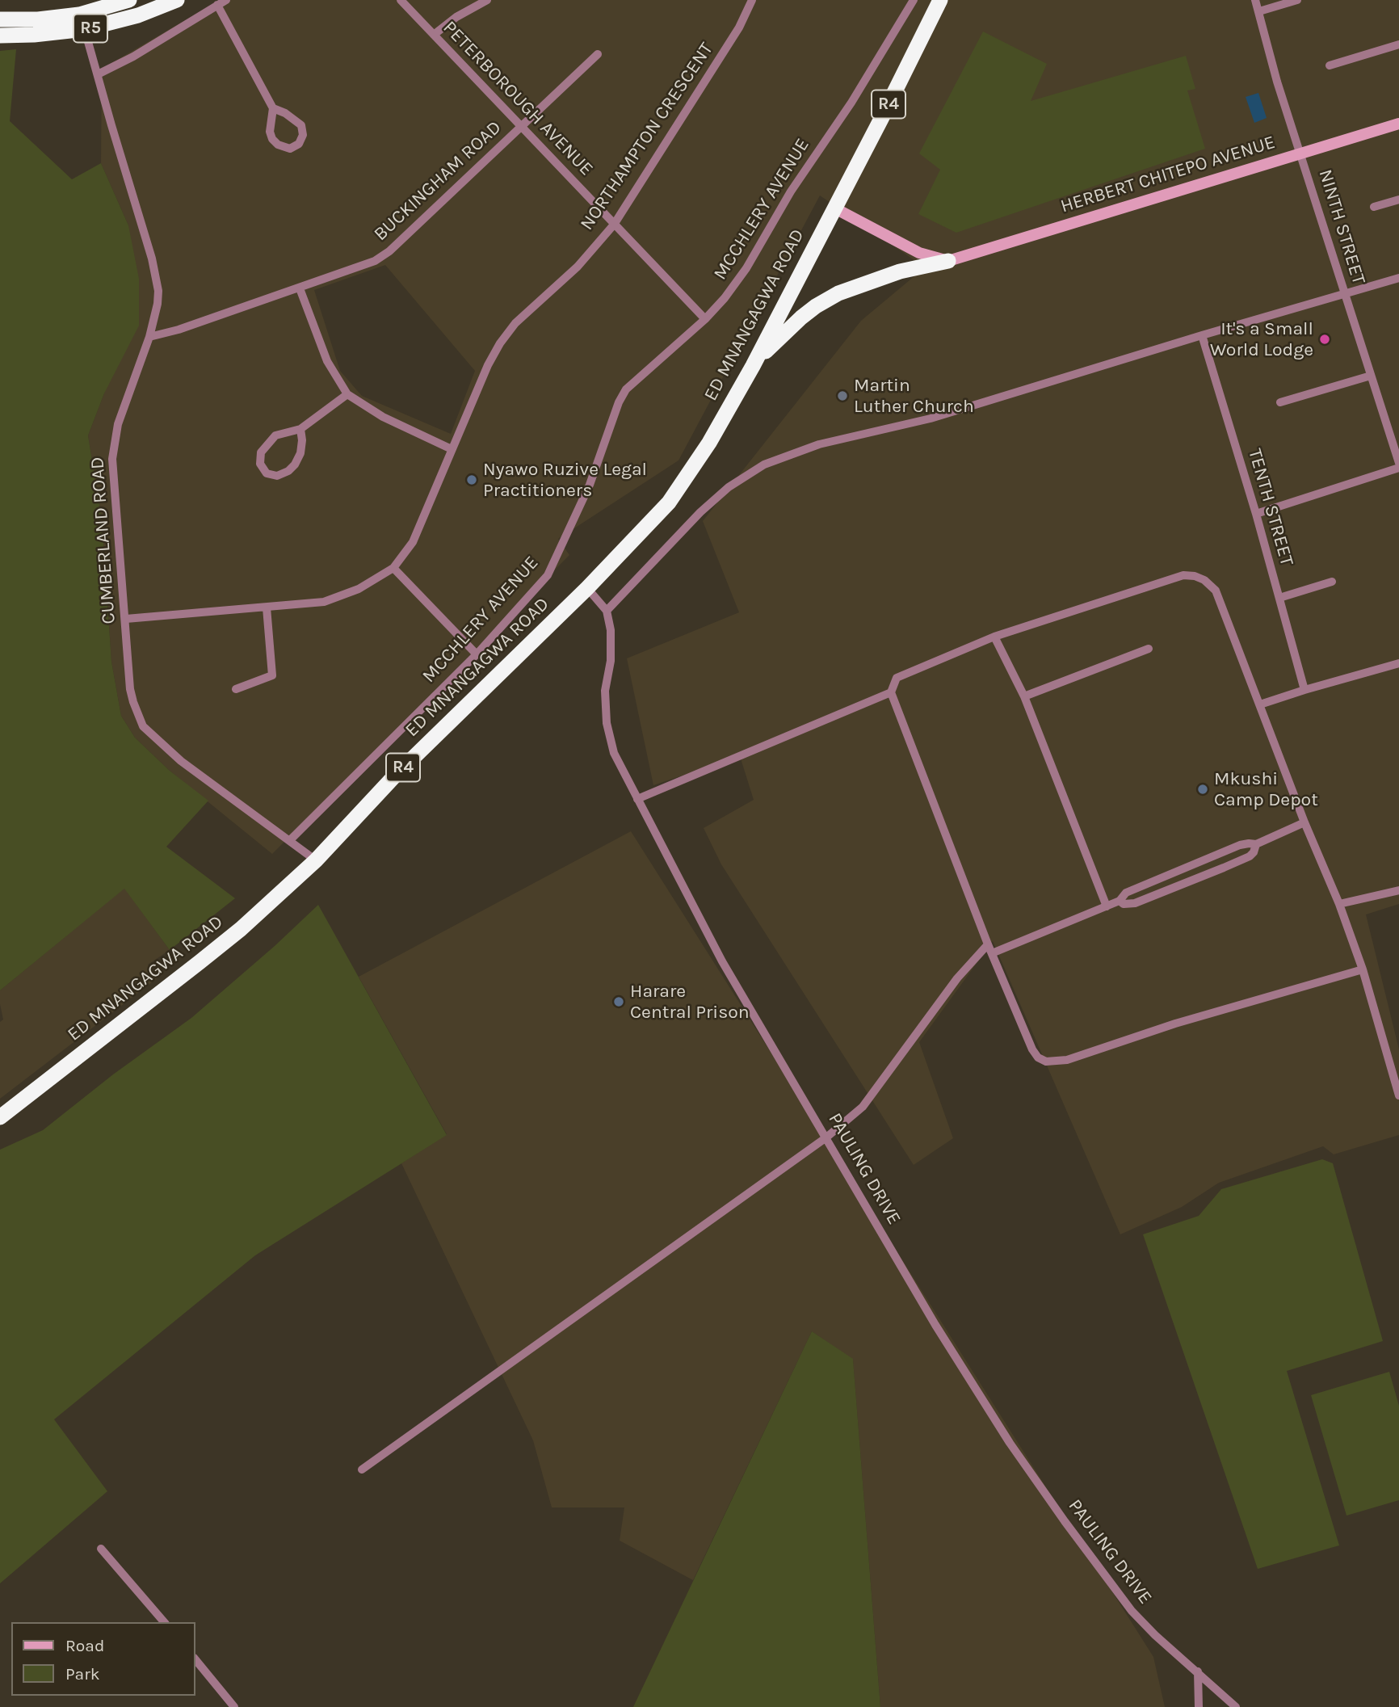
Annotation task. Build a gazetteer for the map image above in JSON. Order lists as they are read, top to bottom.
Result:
{
  "streets": {
    "highway": ["R5", "R4", "ED MNANGAGWA ROAD"],
    "main road": ["HERBERT CHITEPO AVENUE"],
    "street": [
      "PETERBOROUGH AVENUE",
      "NORTHAMPTON CRESCENT",
      "BUCKINGHAM ROAD",
      "MCCHLERY AVENUE",
      "NINTH STREET",
      "TENTH STREET",
      "CUMBERLAND ROAD",
      "PAULING DRIVE"
    ]
  },
  "crossings": [
    ["R5", "CUMBERLAND ROAD"],
    ["PETERBOROUGH AVENUE", "NORTHAMPTON CRESCENT"],
    ["PETERBOROUGH AVENUE", "BUCKINGHAM ROAD"],
    ["PETERBOROUGH AVENUE", "MCCHLERY AVENUE"],
    ["R4", "ED MNANGAGWA ROAD"],
    ["NORTHAMPTON CRESCENT", "CUMBERLAND ROAD"],
    ["HERBERT CHITEPO AVENUE", "NINTH STREET"],
    ["BUCKINGHAM ROAD", "CUMBERLAND ROAD"],
    ["MCCHLERY AVENUE", "CUMBERLAND ROAD"],
    ["ED MNANGAGWA ROAD", "CUMBERLAND ROAD"]
  ],
  "places": [
    "It's a Small World Lodge",
    "Martin Luther Church",
    "Nyawo Ruzive Legal Practitioners",
    "Mkushi Camp Depot",
    "Harare Central Prison"
  ],
  "legend": ["Road", "Park"]
}
